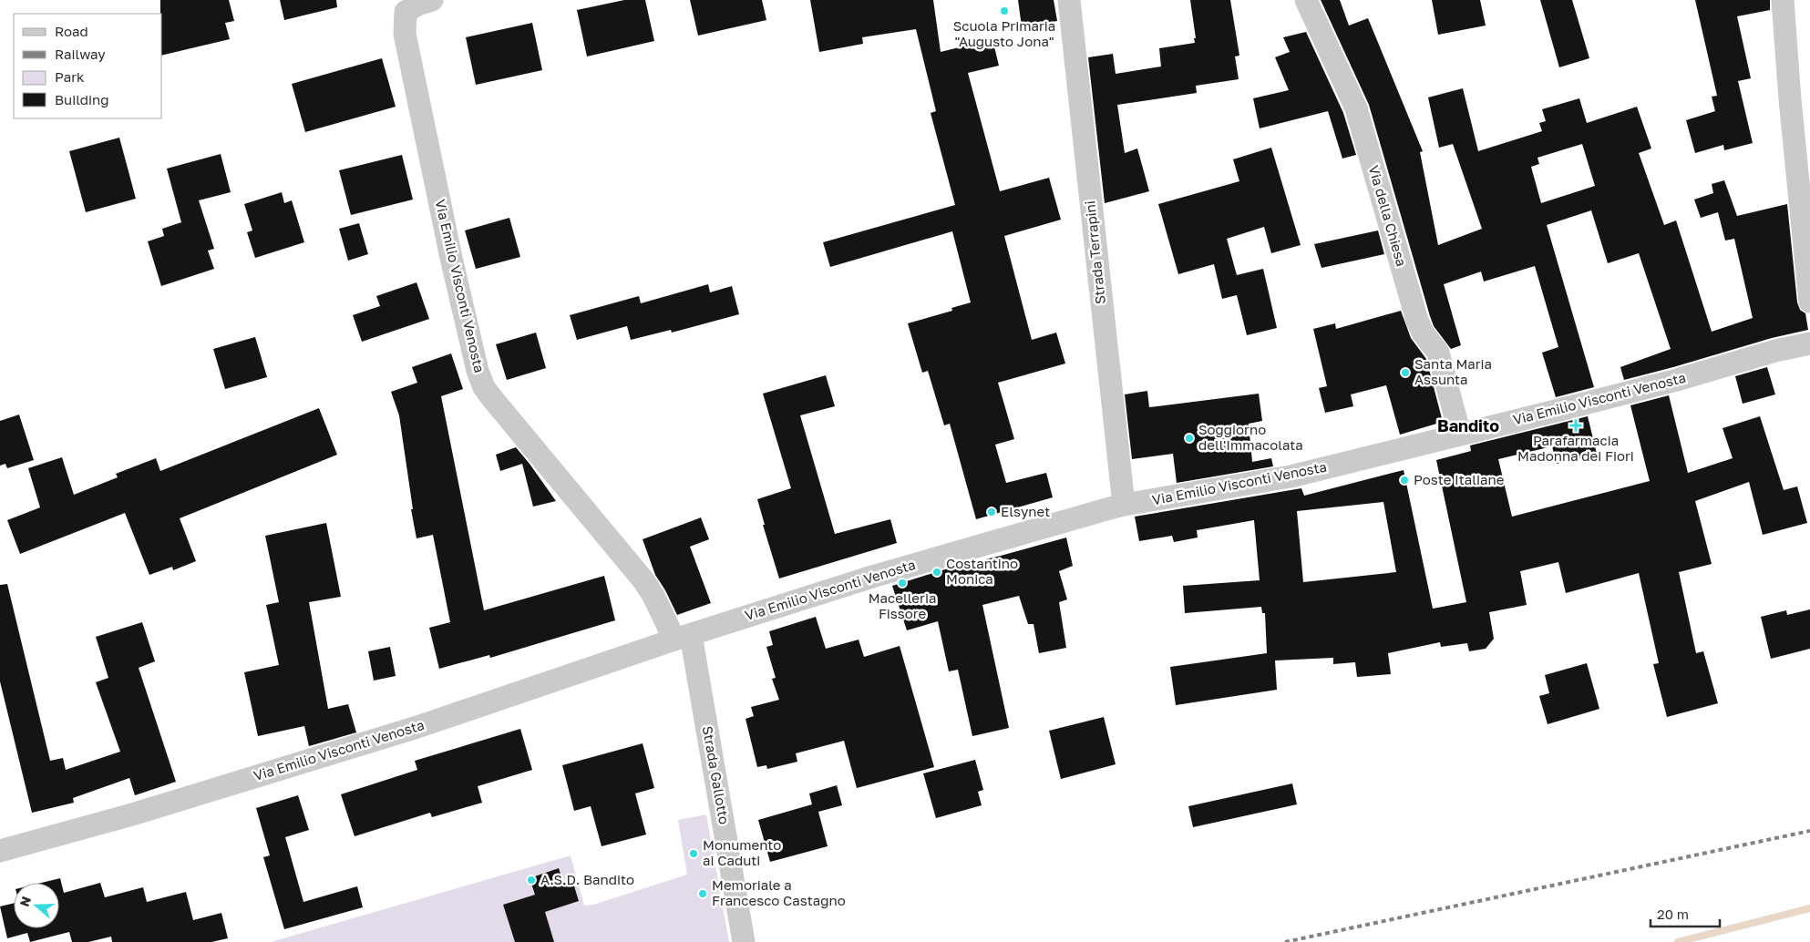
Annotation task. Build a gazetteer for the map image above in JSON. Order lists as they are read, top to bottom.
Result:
{
  "streets": {
    "street": [
      "Via della Chiesa",
      "Strada Terrapini",
      "Via Emilio Visconti Venosta",
      "Strada Gallotto"
    ]
  },
  "crossings": [
    ["Via della Chiesa", "Via Emilio Visconti Venosta"],
    ["Strada Terrapini", "Via Emilio Visconti Venosta"],
    ["Via Emilio Visconti Venosta", "Strada Gallotto"]
  ],
  "districts": ["Bandito"],
  "places": {
    "other": [
      "Scuola Primaria \"Augusto Jona\"",
      "Santa Maria Assunta",
      "Soggiorno dell'Immacolata",
      "Poste Italiane",
      "Elsynet",
      "Costantino Monica",
      "Macelleria Fissore",
      "Monumento ai Caduti",
      "A.S.D. Bandito",
      "Memoriale a Francesco Castagno"
    ],
    "health": ["Parafarmacia Madonna dei Fiori"]
  },
  "legend": [
    "Road",
    "Railway",
    "Park",
    "Building"
  ],
  "scale_bar": "20 m",
  "north": "left"
}
